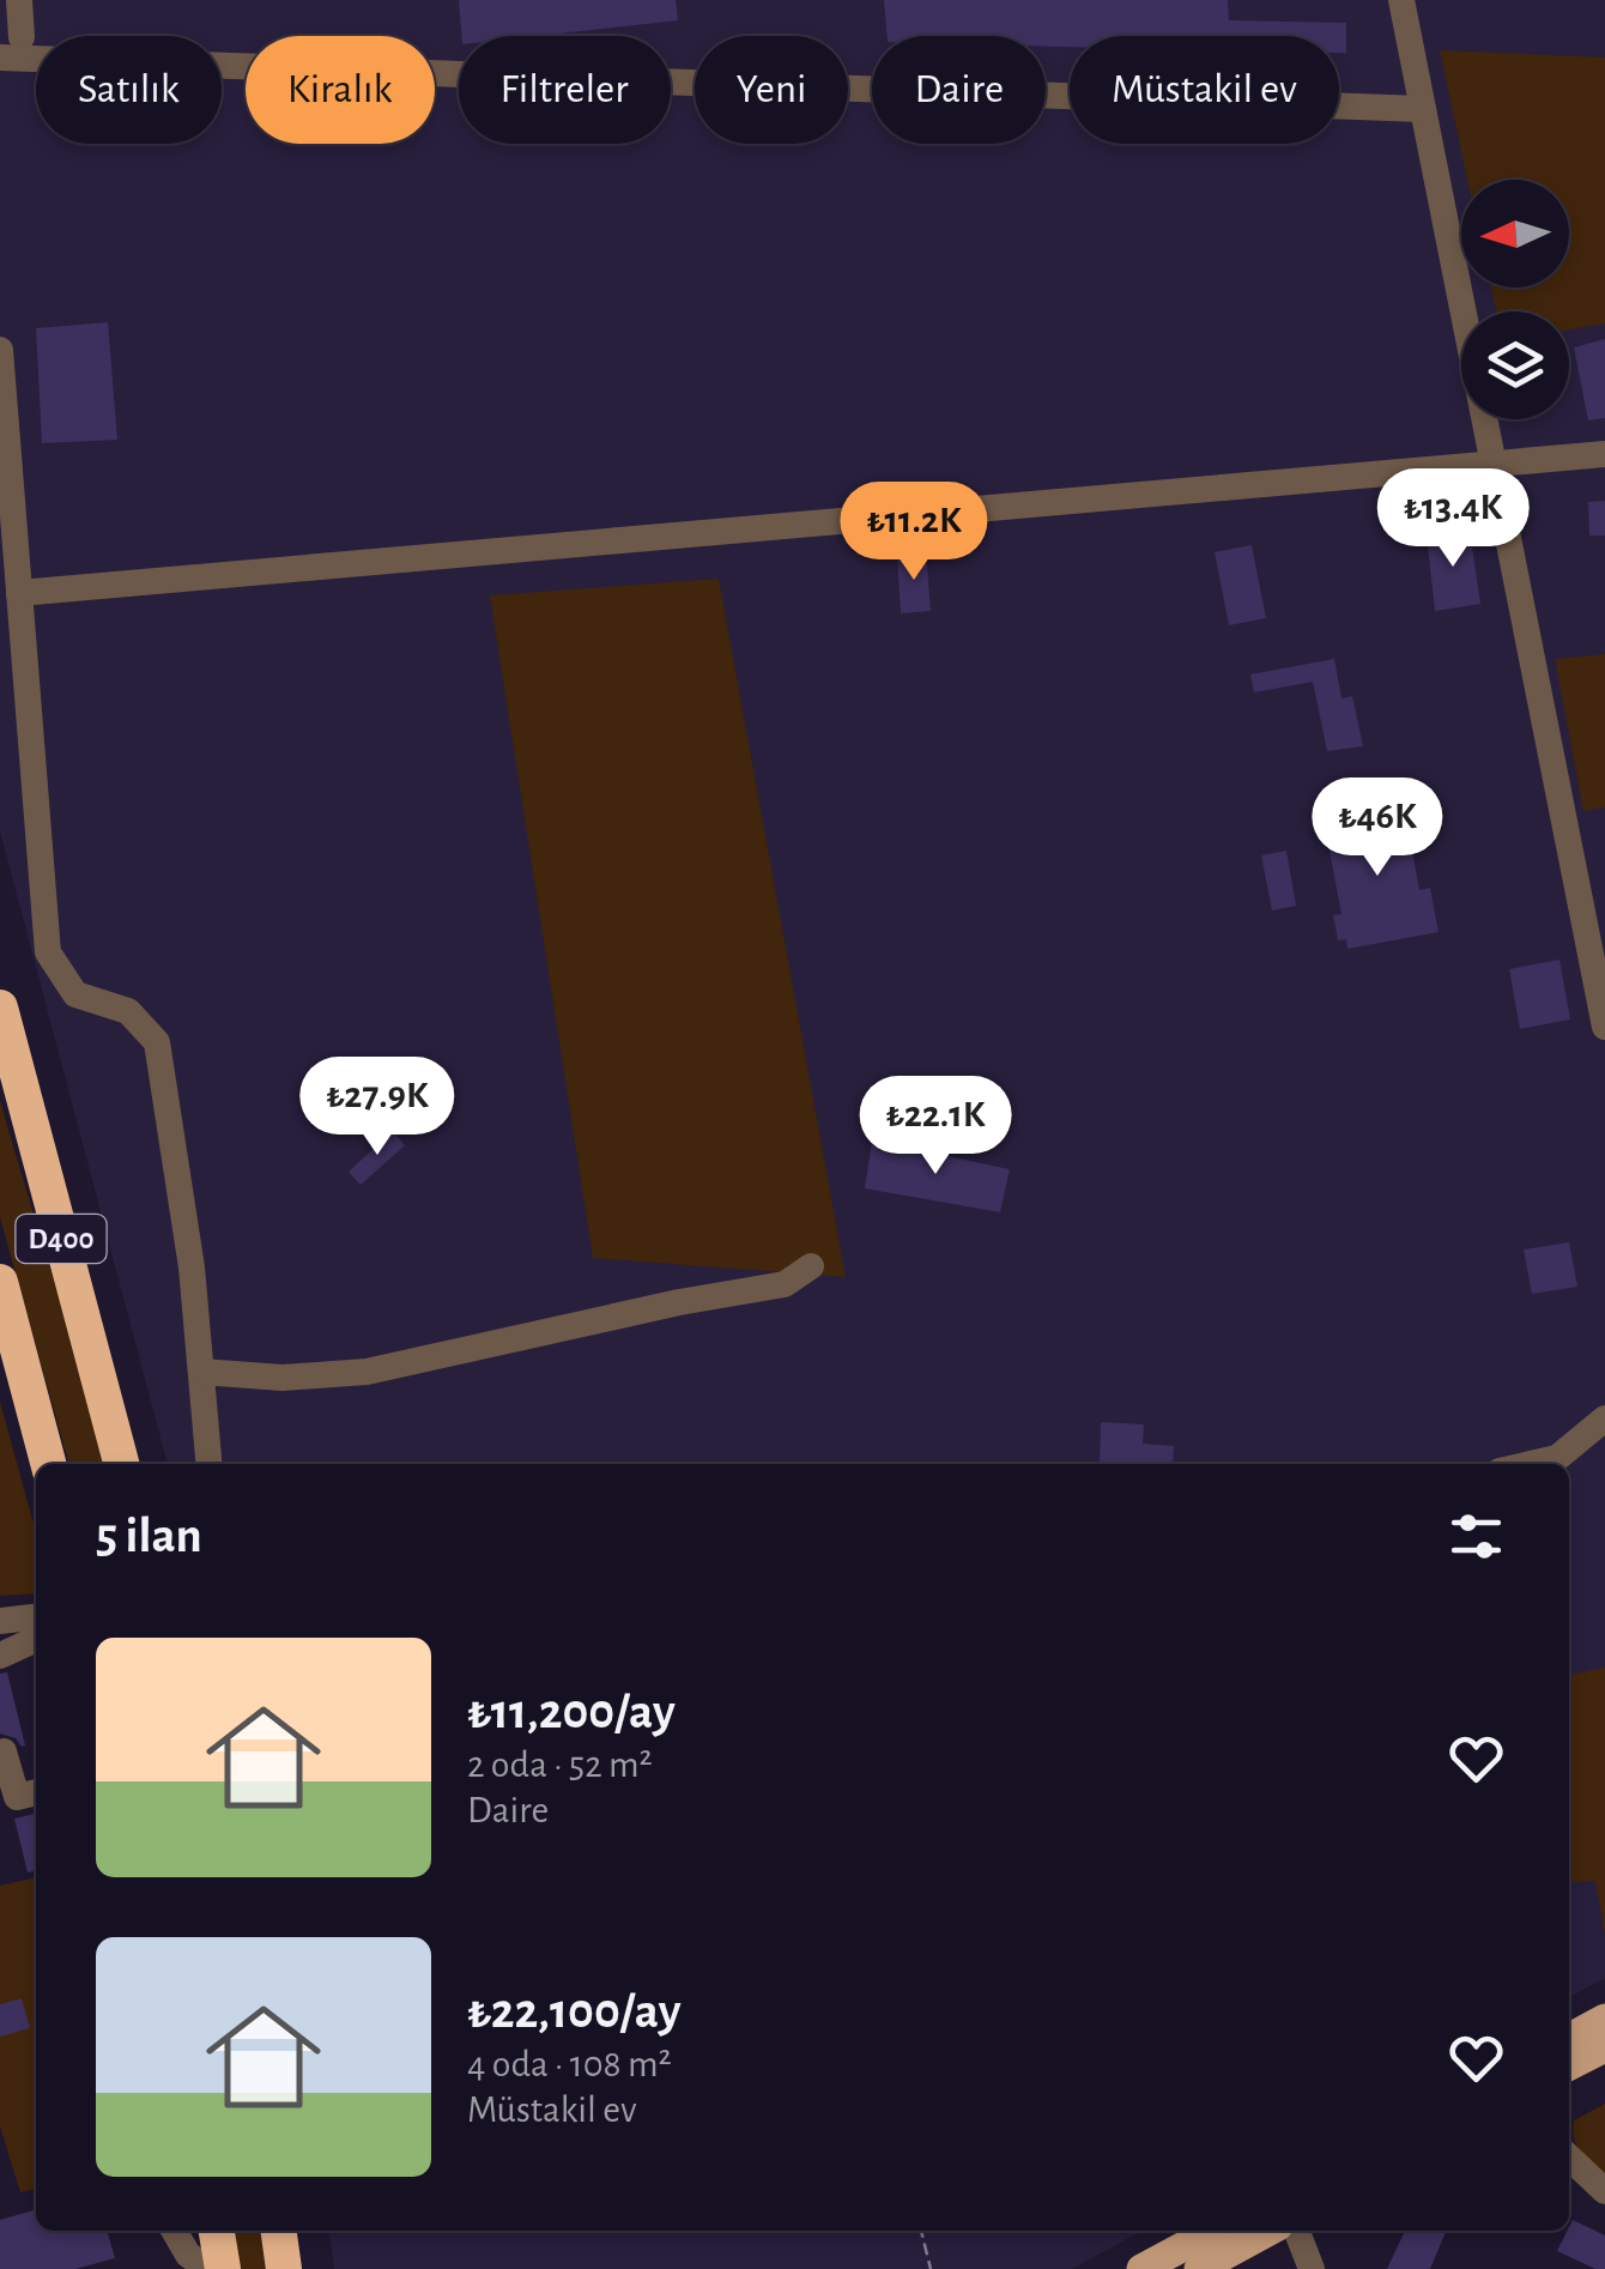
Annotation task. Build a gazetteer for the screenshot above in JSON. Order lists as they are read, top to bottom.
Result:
{
  "streets": {
    "highway": ["D400"]
  },
  "north": "left",
  "page": {
    "chip": [
      "Satılık",
      "Kiralık",
      "Filtreler",
      "Yeni",
      "Daire",
      "Müstakil ev"
    ],
    "price": [
      "₺13.4K",
      "₺11.2K",
      "₺46K",
      "₺27.9K",
      "₺22.1K"
    ],
    "heading": "5 ilan",
    "list": [
      {
        "name": "₺11,200/ay",
        "note": "2 oda · 52 m² · Daire"
      },
      {
        "name": "₺22,100/ay",
        "note": "4 oda · 108 m² · Müstakil ev"
      }
    ]
  }
}
